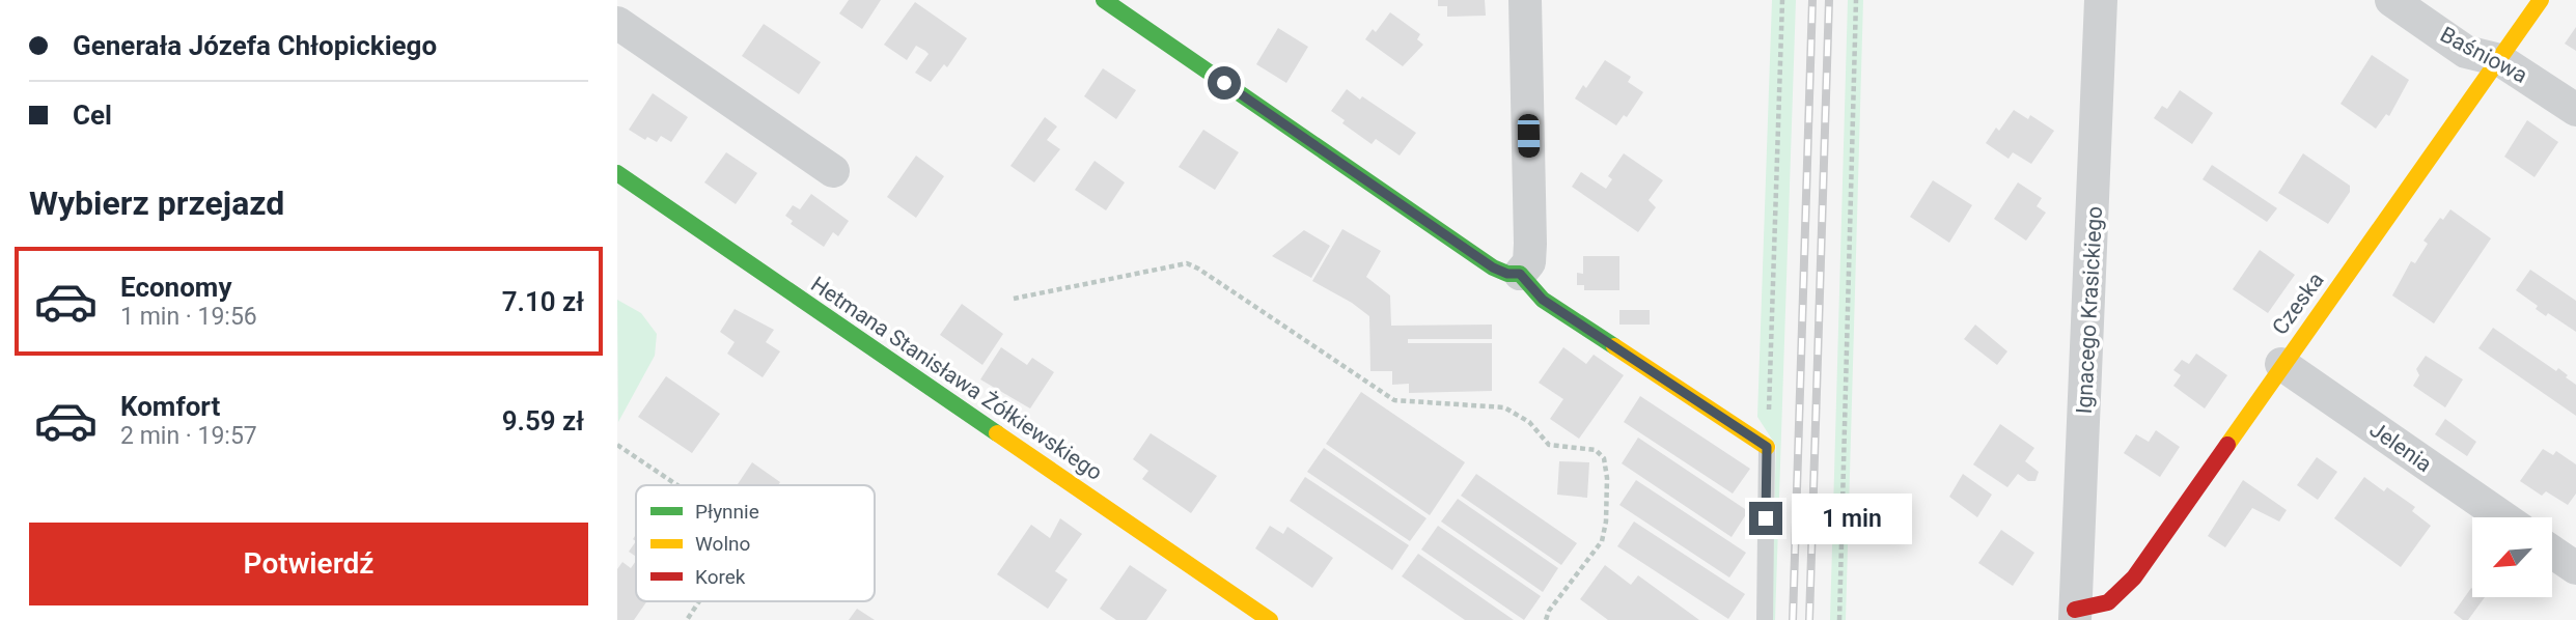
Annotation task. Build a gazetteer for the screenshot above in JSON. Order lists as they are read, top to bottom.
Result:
{
  "streets": {
    "street": [
      "Baśniowa",
      "Czeska",
      "Ignacego Krasickiego",
      "Hetmana Stanisława Żółkiewskiego",
      "Jelenia"
    ]
  },
  "crossings": [
    ["Baśniowa", "Czeska"],
    ["Czeska", "Ignacego Krasickiego"],
    ["Czeska", "Jelenia"]
  ],
  "legend": ["Płynnie", "Wolno", "Korek"],
  "north": "bottom left",
  "page": {
    "banner": ["Generała Józefa Chłopickiego", "Cel"],
    "heading": "Wybierz przejazd",
    "list": [
      {
        "name": "Economy",
        "note": "1 min · 19:56",
        "value": "7.10 zł"
      },
      {
        "name": "Komfort",
        "note": "2 min · 19:57",
        "value": "9.59 zł"
      }
    ],
    "bubble": "1 min",
    "buttons": "Potwierdź"
  }
}
